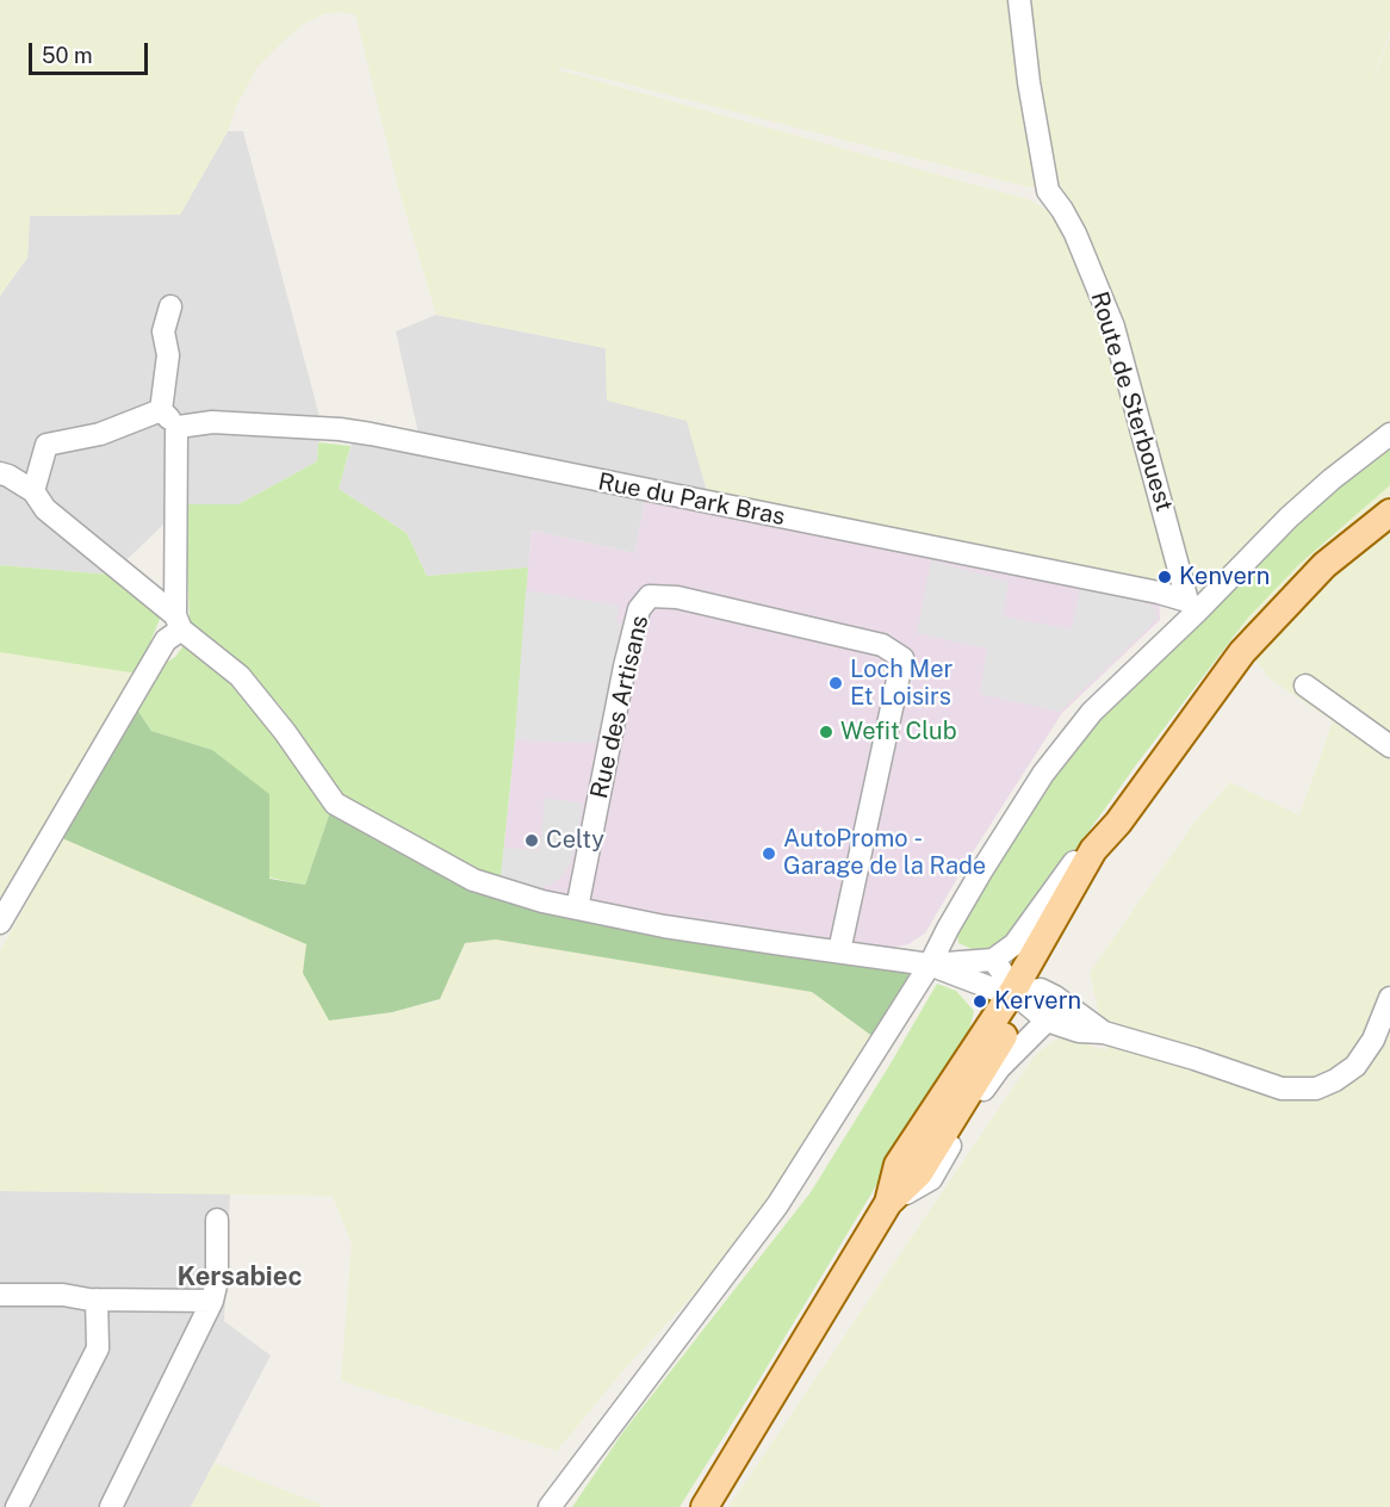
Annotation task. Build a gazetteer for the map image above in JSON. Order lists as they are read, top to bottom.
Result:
{
  "streets": {
    "street": ["Route de Sterbouest", "Rue du Park Bras", "Rue des Artisans"]
  },
  "crossings": [
    ["Route de Sterbouest", "Rue du Park Bras"]
  ],
  "districts": ["Kersabiec"],
  "places": [
    "Kenvern",
    "Loch Mer Et Loisirs",
    "Wefit Club",
    "Celty",
    "AutoPromo - Garage de la Rade",
    "Kervern"
  ],
  "scale_bar": "50 m"
}
